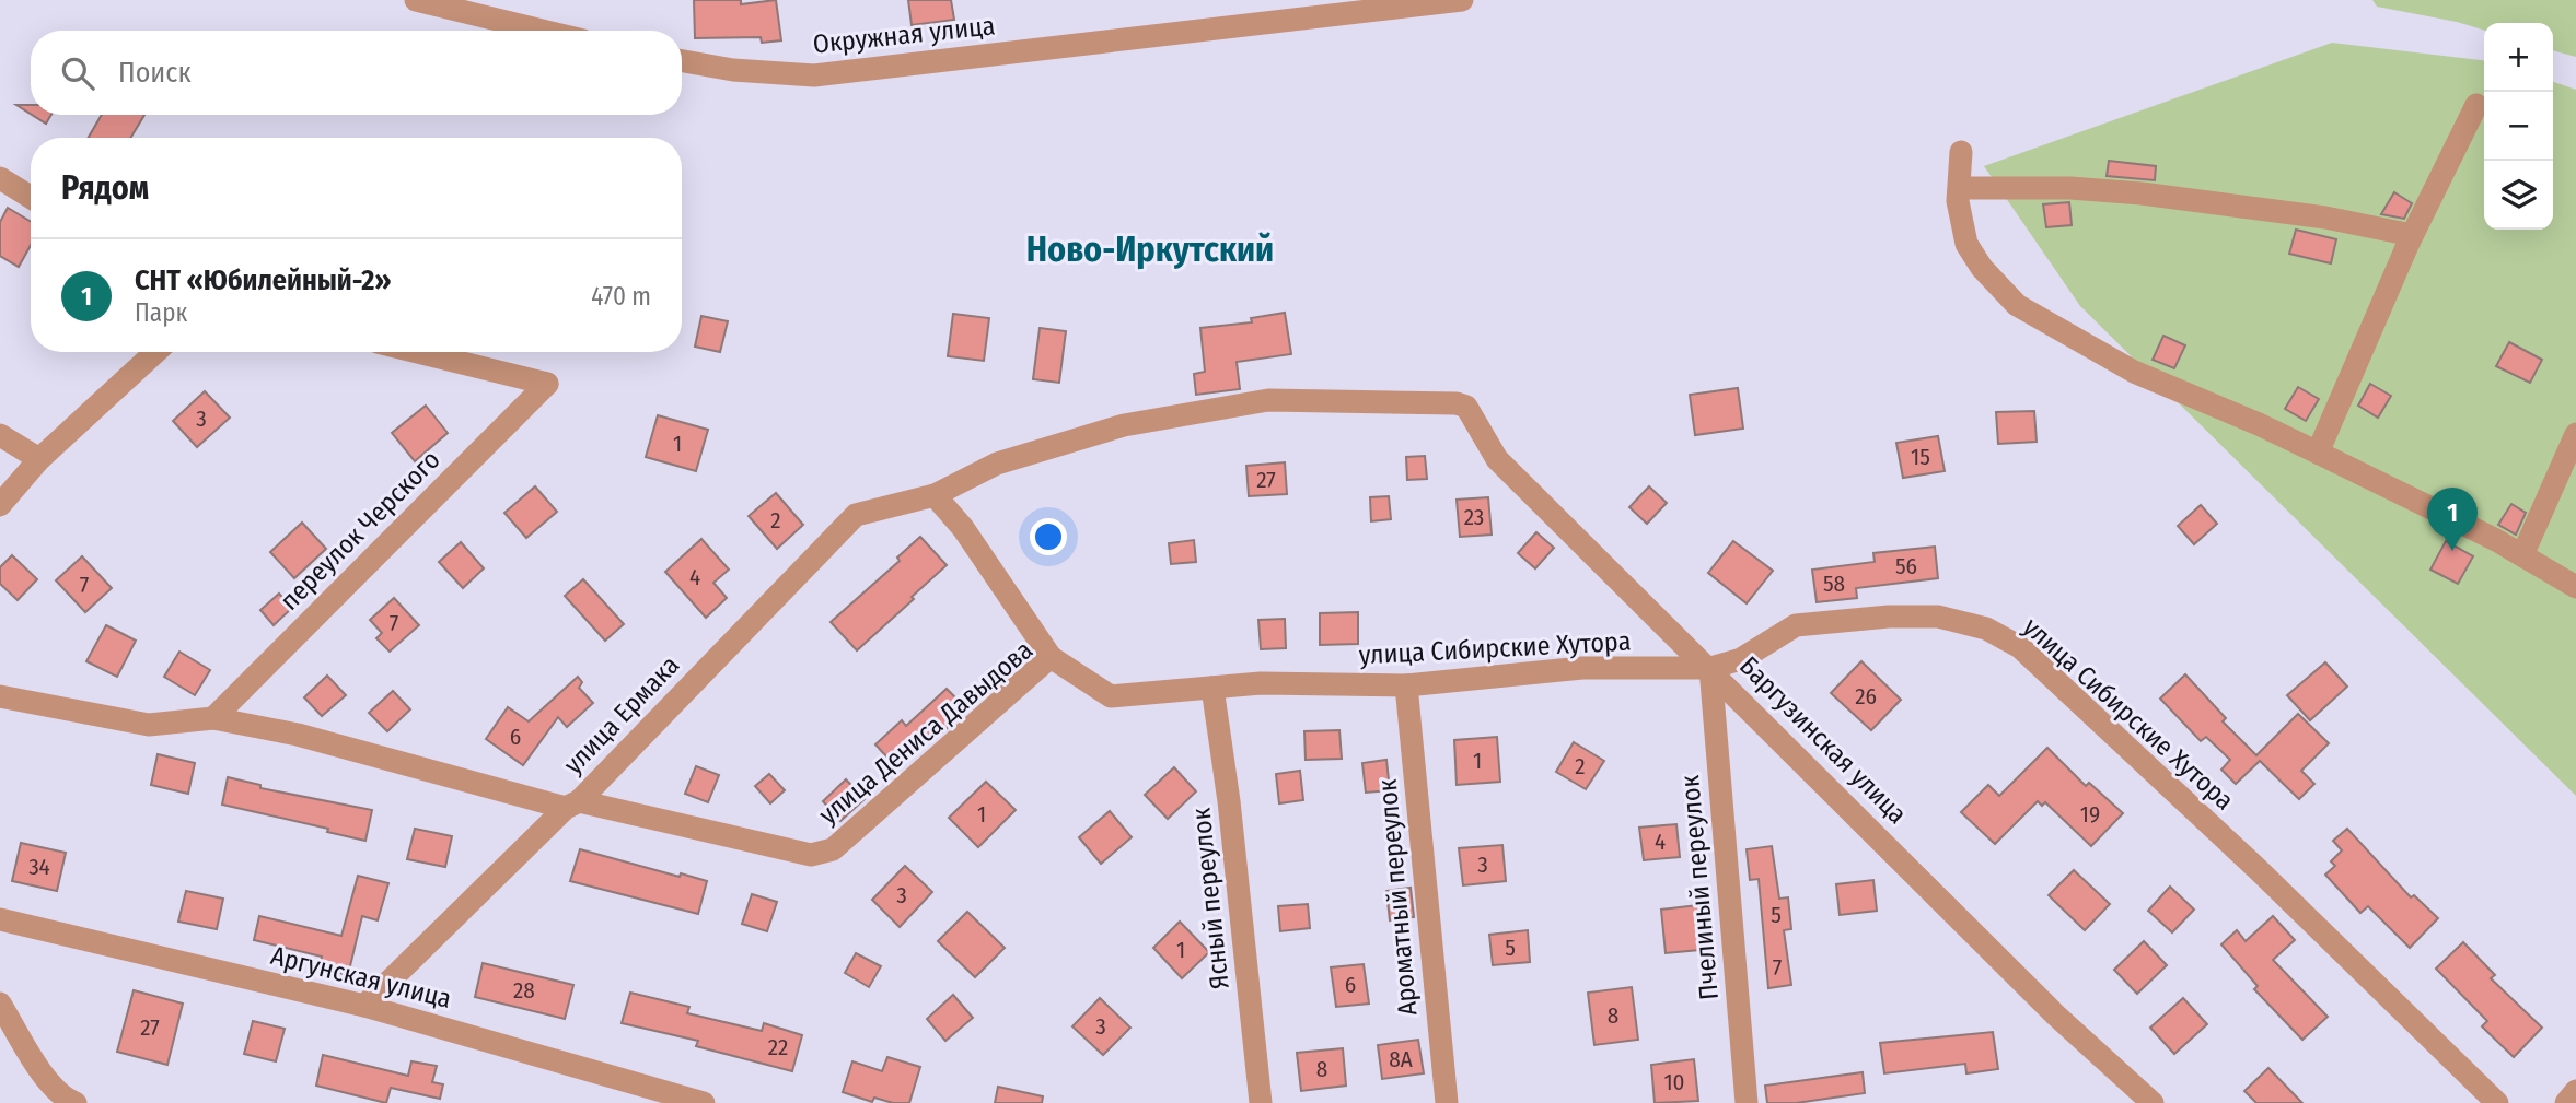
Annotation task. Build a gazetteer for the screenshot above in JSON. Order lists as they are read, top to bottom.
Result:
{
  "streets": {
    "street": [
      "Окружная улица",
      "переулок Черского",
      "улица Сибирские Хутора",
      "улица Ермака",
      "улица Дениса Давыдова",
      "Баргузинская улица",
      "Пчелиный переулок",
      "Ароматный переулок",
      "Ясный переулок",
      "Аргунская улица"
    ]
  },
  "crossings": [
    ["переулок Черского", "улица Дениса Давыдова"],
    ["улица Сибирские Хутора", "улица Дениса Давыдова"],
    ["улица Сибирские Хутора", "Баргузинская улица"],
    ["улица Сибирские Хутора", "Пчелиный переулок"],
    ["улица Сибирские Хутора", "Ароматный переулок"],
    ["улица Ермака", "улица Дениса Давыдова"],
    ["улица Ермака", "Баргузинская улица"],
    ["улица Ермака", "Аргунская улица"],
    ["улица Дениса Давыдова", "Ясный переулок"],
    ["Баргузинская улица", "Пчелиный переулок"]
  ],
  "districts": ["Ново-Иркутский"],
  "house_numbers": [
    "3",
    "1",
    "15",
    "27",
    "23",
    "2",
    "56",
    "4",
    "58",
    "7",
    "7",
    "26",
    "6",
    "1",
    "2",
    "1",
    "19",
    "4",
    "3",
    "34",
    "3",
    "5",
    "5",
    "1",
    "7",
    "6",
    "28",
    "8",
    "3",
    "27",
    "22",
    "8А",
    "8",
    "10"
  ],
  "page": {
    "map_buttons": ["+", "−"],
    "search": "Поиск",
    "heading": "Рядом",
    "list": [
      {
        "mark": "1",
        "name": "СНТ «Юбилейный-2»",
        "note": "Парк",
        "value": "470 m"
      }
    ],
    "pins": "1"
  }
}
